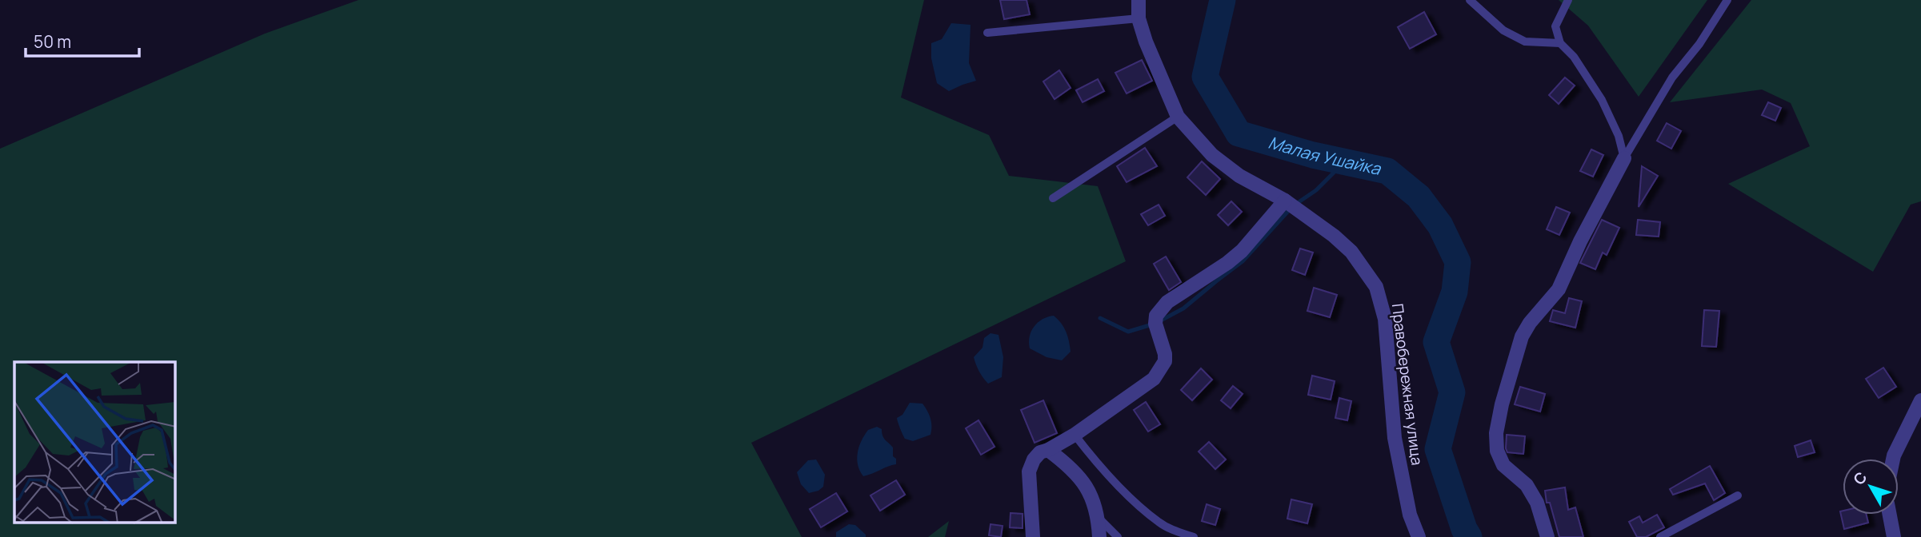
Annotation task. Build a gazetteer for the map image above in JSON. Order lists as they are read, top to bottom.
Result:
{
  "streets": {
    "street": ["Правобережная улица"]
  },
  "water": ["Малая Ушайка"],
  "scale_bar": "50 m",
  "north": "top left"
}
